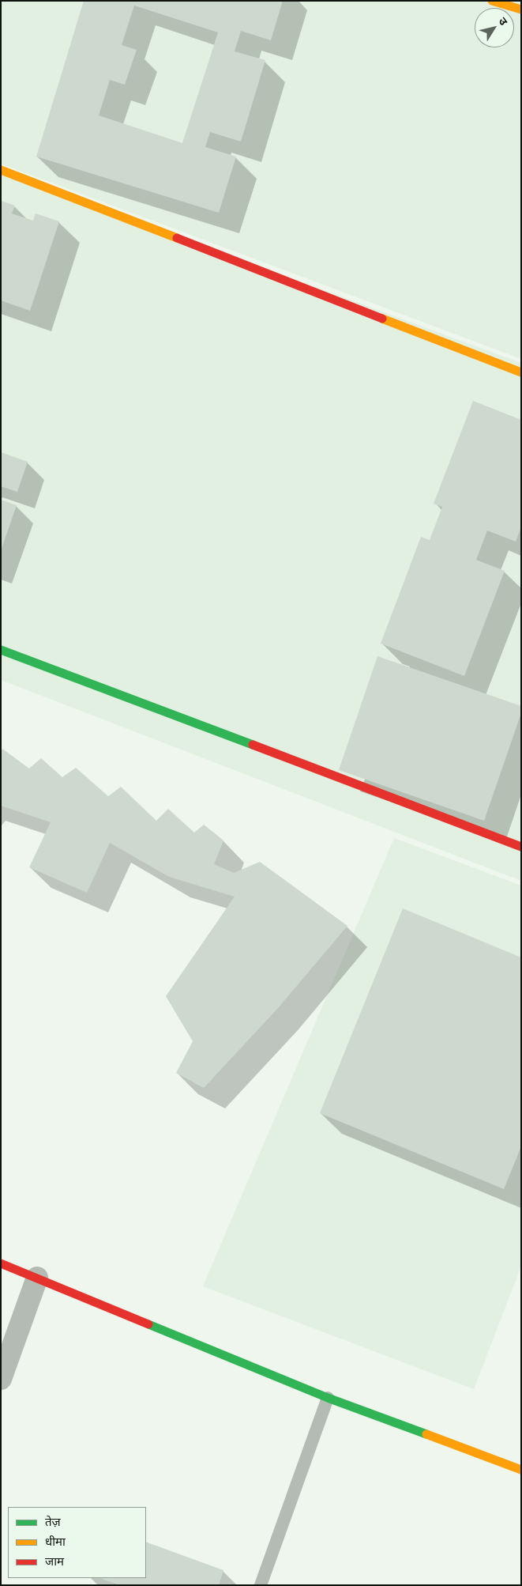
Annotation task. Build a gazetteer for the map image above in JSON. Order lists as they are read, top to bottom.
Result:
{
  "legend": ["तेज़", "धीमा", "जाम"],
  "north": "top right"
}
